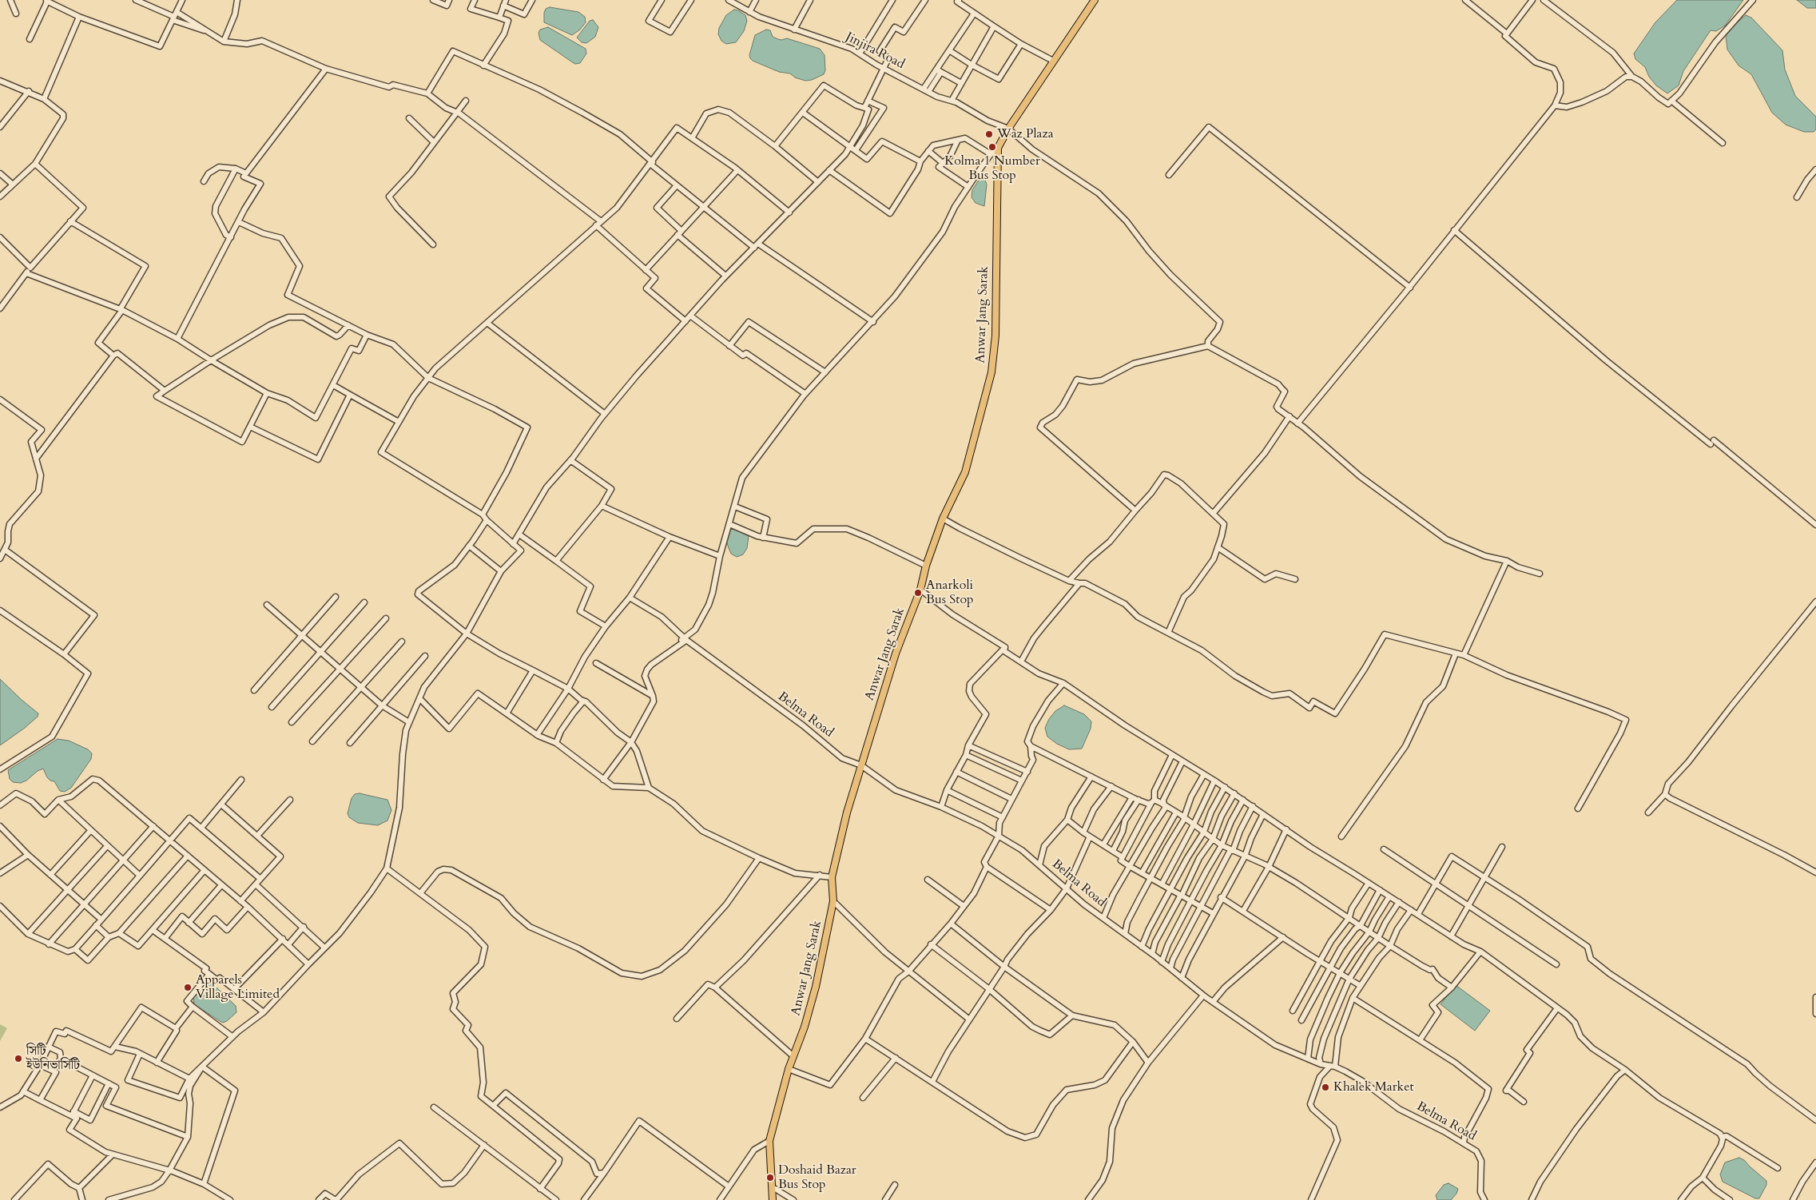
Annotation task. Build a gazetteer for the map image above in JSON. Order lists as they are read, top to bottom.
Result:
{
  "streets": {
    "main road": ["Anwar Jang Sarak"],
    "street": ["Jinjira Road", "Belma Road"]
  },
  "crossings": [
    ["Jinjira Road", "Anwar Jang Sarak"],
    ["Anwar Jang Sarak", "Belma Road"]
  ],
  "places": [
    "Waz Plaza",
    "Kolma 1 Number Bus Stop",
    "Anarkoli Bus Stop",
    "Apparels Village Limited",
    "সিটি ইউনিভার্সিটি",
    "Khalek Market",
    "Doshaid Bazar Bus Stop"
  ]
}
